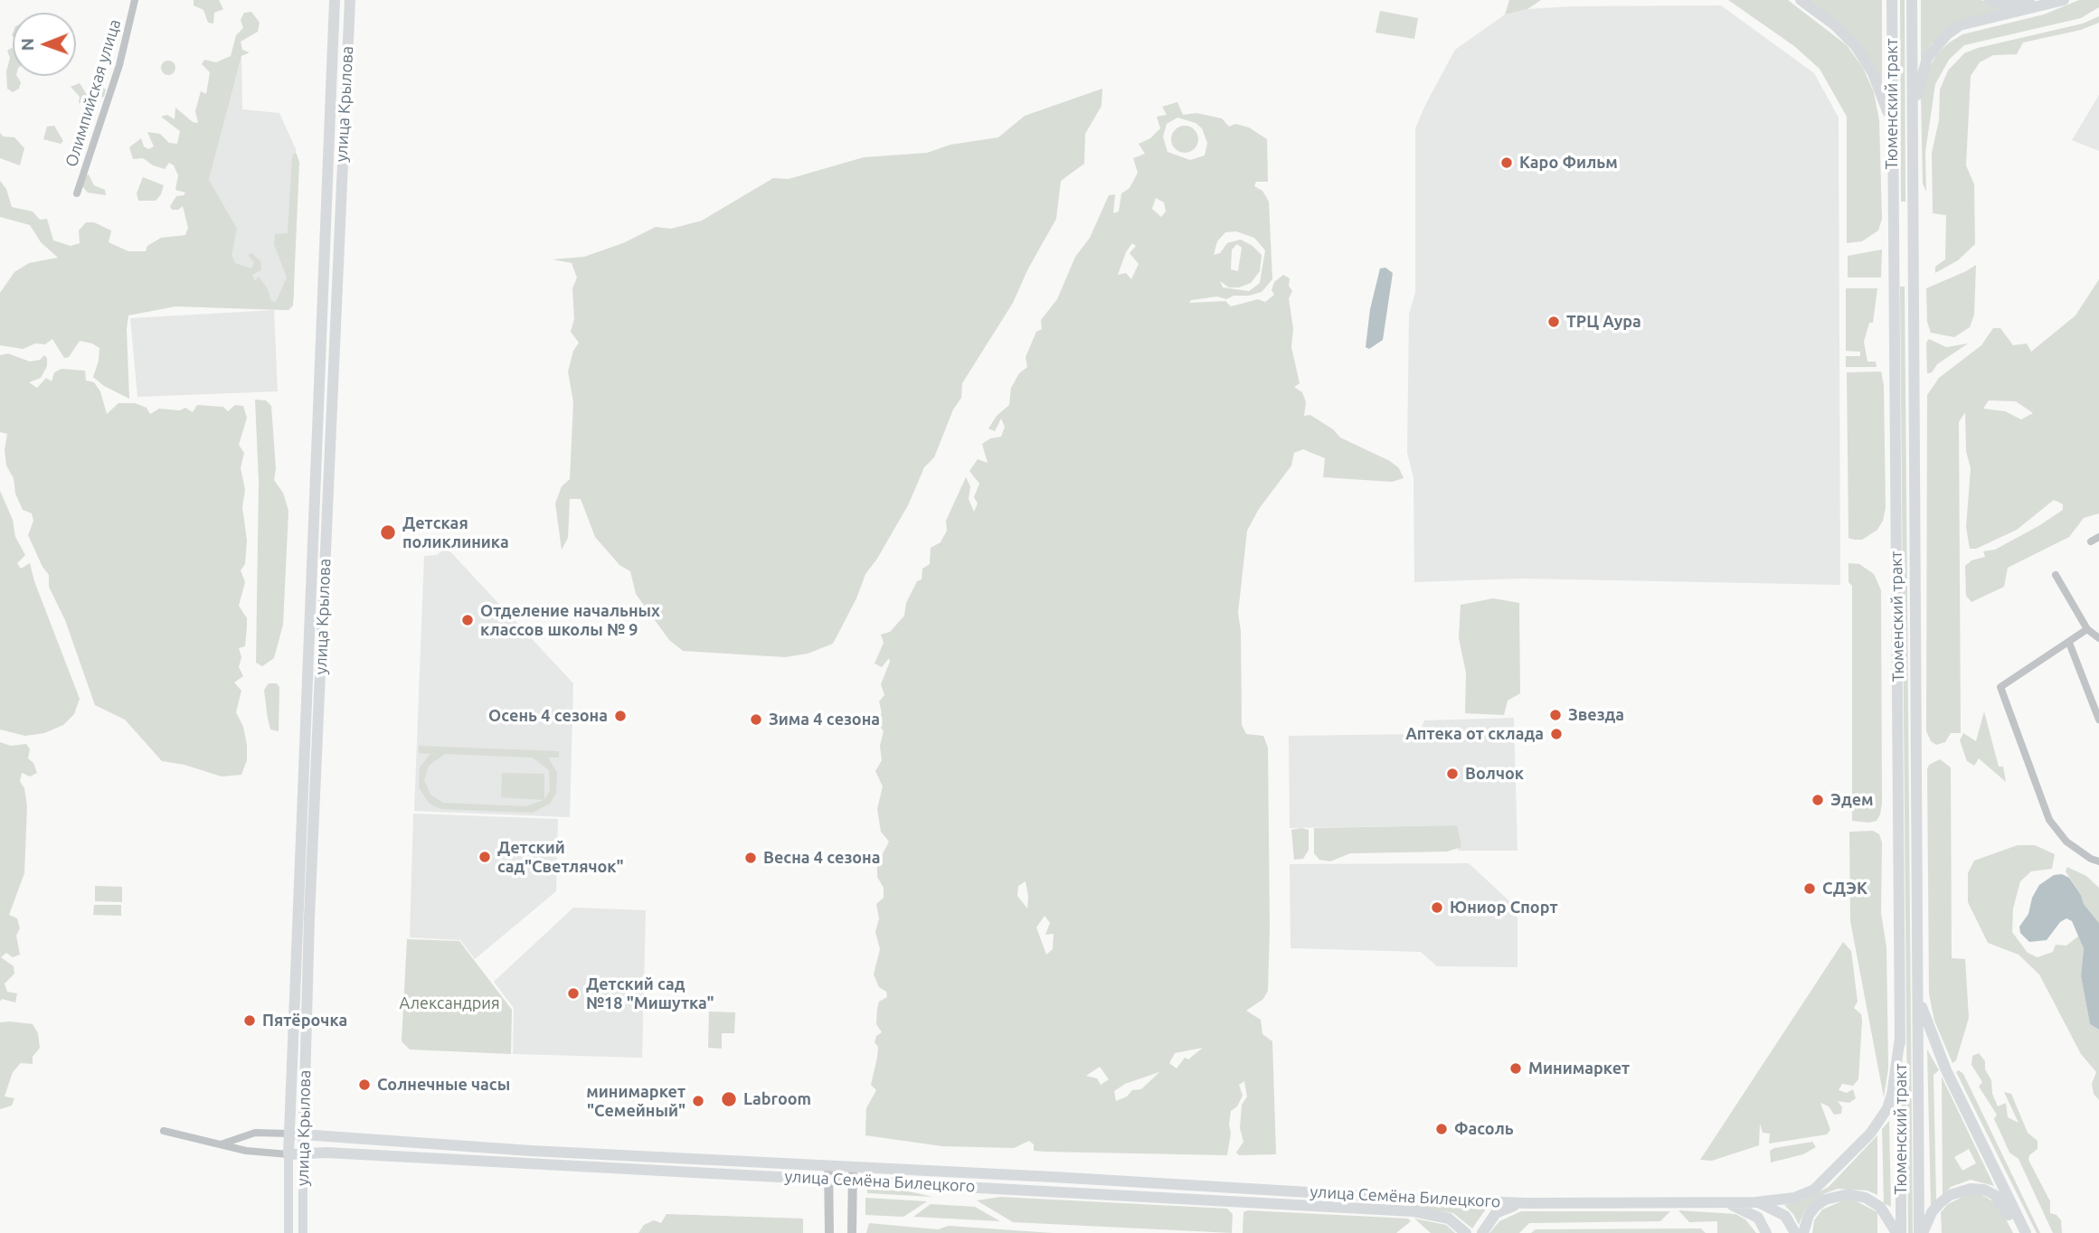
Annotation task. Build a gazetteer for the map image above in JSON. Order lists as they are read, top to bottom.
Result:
{
  "streets": {
    "main road": ["улица Крылова", "Тюменский тракт", "улица Семёна Билецкого"],
    "street": ["Олимпийская улица"]
  },
  "crossings": [
    ["улица Крылова", "улица Семёна Билецкого"],
    ["Тюменский тракт", "улица Семёна Билецкого"]
  ],
  "parks": ["Александрия"],
  "places": [
    "Каро Фильм",
    "ТРЦ Аура",
    "Детская поликлиника",
    "Отделение начальных классов школы № 9",
    "Звезда",
    "Осень 4 сезона",
    "Зима 4 сезона",
    "Аптека от склада",
    "Волчок",
    "Эдем",
    "Детский сад\"Светлячок\"",
    "Весна 4 сезона",
    "СДЭК",
    "Юниор Спорт",
    "Детский сад №18 \"Мишутка\"",
    "Пятёрочка",
    "Минимаркет",
    "Солнечные часы",
    "Labroom",
    "минимаркет \"Семейный\"",
    "Фасоль"
  ],
  "north": "left"
}
